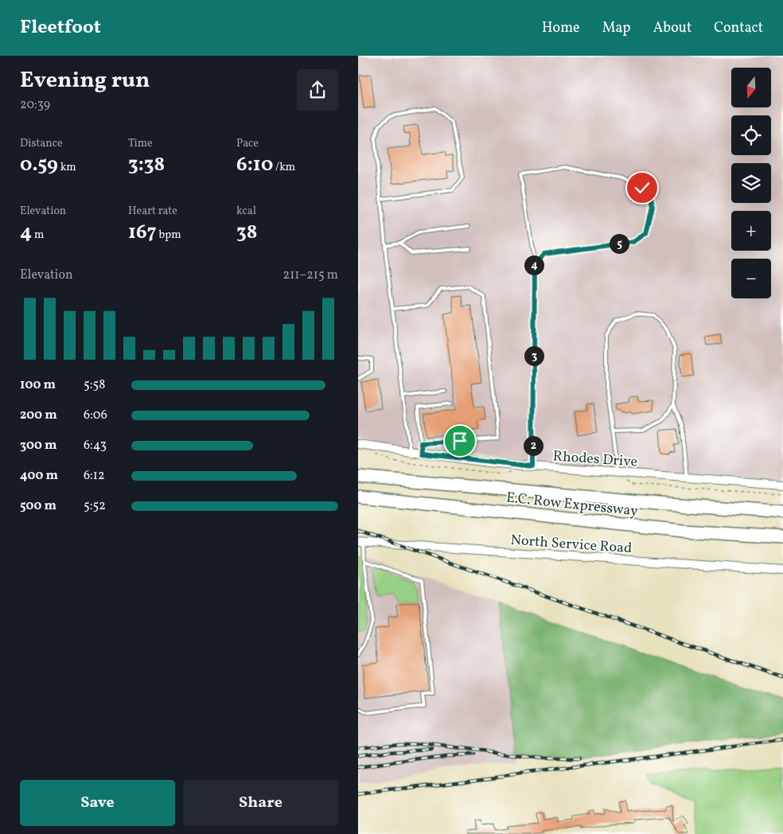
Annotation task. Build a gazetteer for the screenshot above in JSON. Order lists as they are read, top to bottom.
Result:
{
  "streets": {
    "highway": ["E.C. Row Expressway"],
    "street": ["Rhodes Drive", "North Service Road"]
  },
  "north": "bottom",
  "page": {
    "header": "Fleetfoot",
    "nav": [
      "Home",
      "Map",
      "About",
      "Contact"
    ],
    "heading": ["Evening run", "20:39"],
    "map_buttons": ["+", "−"],
    "stats": [
      ["Distance", "0.59 km"],
      ["Time", "3:38"],
      ["Pace", "6:10 /km"],
      ["Elevation", "4 m"],
      ["Heart rate", "167 bpm"],
      ["kcal", "38"]
    ],
    "pins": [
      "5",
      "4",
      "3",
      "2"
    ],
    "chart": ["Elevation", "211–215 m"],
    "list": [
      {
        "name": "100 m",
        "note": "5:58"
      },
      {
        "name": "200 m",
        "note": "6:06"
      },
      {
        "name": "300 m",
        "note": "6:43"
      },
      {
        "name": "400 m",
        "note": "6:12"
      },
      {
        "name": "500 m",
        "note": "5:52"
      }
    ],
    "buttons": ["Save", "Share"]
  }
}
